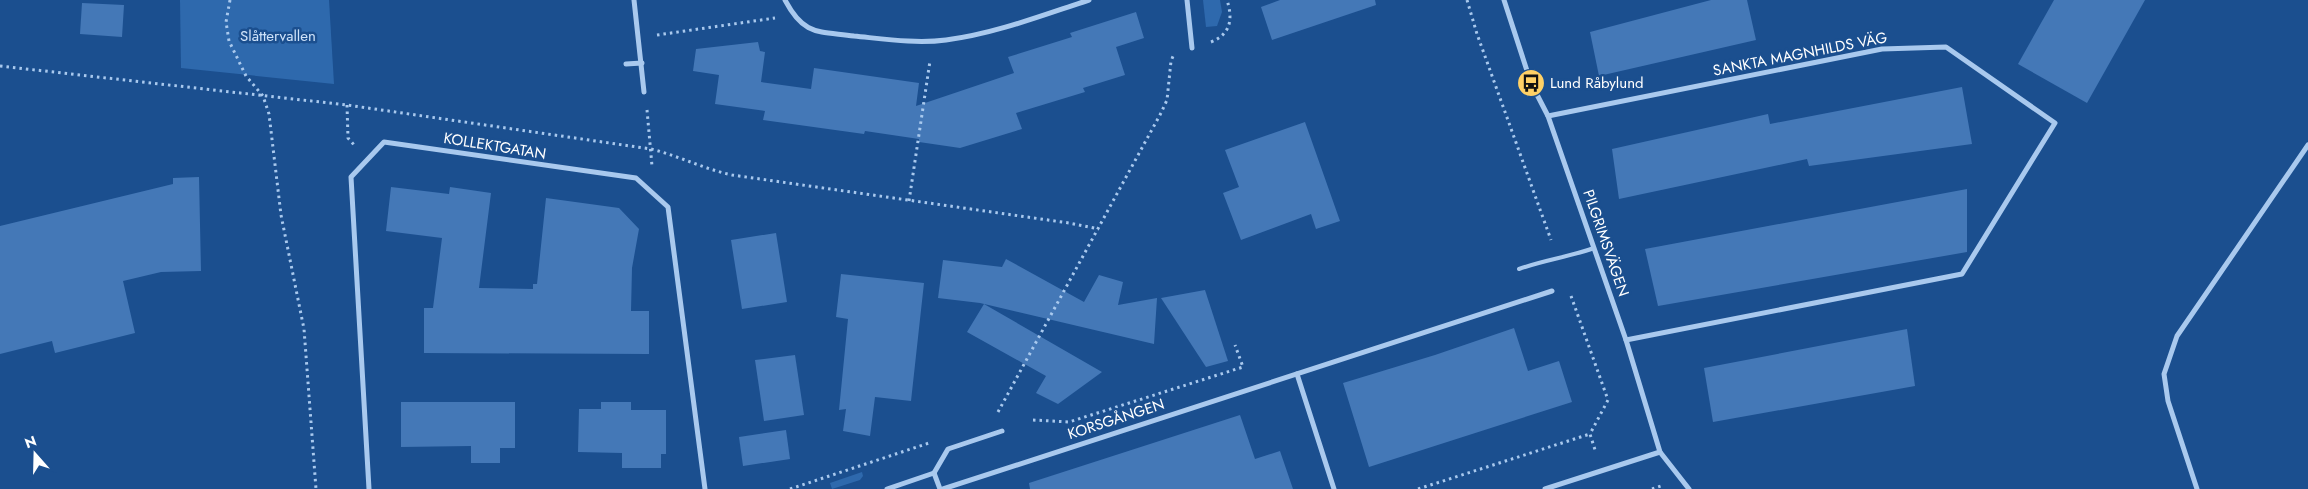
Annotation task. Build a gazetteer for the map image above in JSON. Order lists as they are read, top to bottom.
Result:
{
  "streets": {
    "street": [
      "SANKTA MAGNHILDS VÄG",
      "KOLLEKTGATAN",
      "PILGRIMSVÄGEN",
      "KORSGÅNGEN"
    ]
  },
  "crossings": [
    ["SANKTA MAGNHILDS VÄG", "PILGRIMSVÄGEN"]
  ],
  "parks": ["Slåttervallen"],
  "places": {
    "bus stop": ["Lund Råbylund"]
  },
  "north": "top"
}
